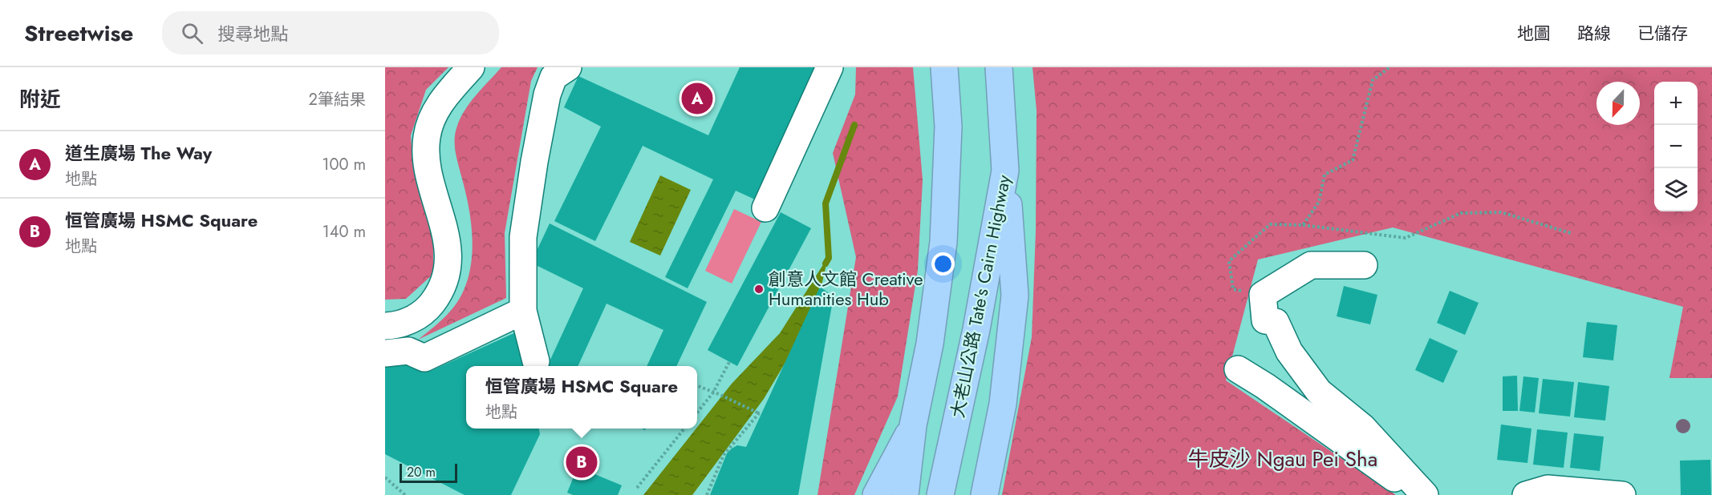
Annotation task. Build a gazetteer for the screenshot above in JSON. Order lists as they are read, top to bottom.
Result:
{
  "streets": {
    "highway": ["大老山公路 Tate's Cairn Highway"]
  },
  "districts": ["牛皮沙 Ngau Pei Sha"],
  "places": ["創意人文館 Creative Humanities Hub"],
  "scale_bar": "20 m",
  "north": "bottom",
  "page": {
    "header": "Streetwise",
    "search": "搜尋地點",
    "nav": ["地圖", "路線", "已儲存"],
    "heading": ["附近", "2筆結果"],
    "pins": ["A", "B"],
    "map_buttons": ["+", "−"],
    "list": [
      {
        "mark": "A",
        "name": "道生廣場 The Way",
        "note": "地點",
        "value": "100 m"
      },
      {
        "mark": "B",
        "name": "恒管廣場 HSMC Square",
        "note": "地點",
        "value": "140 m"
      }
    ],
    "popup": ["恒管廣場 HSMC Square", "地點"],
    "scale": "20 m"
  }
}
